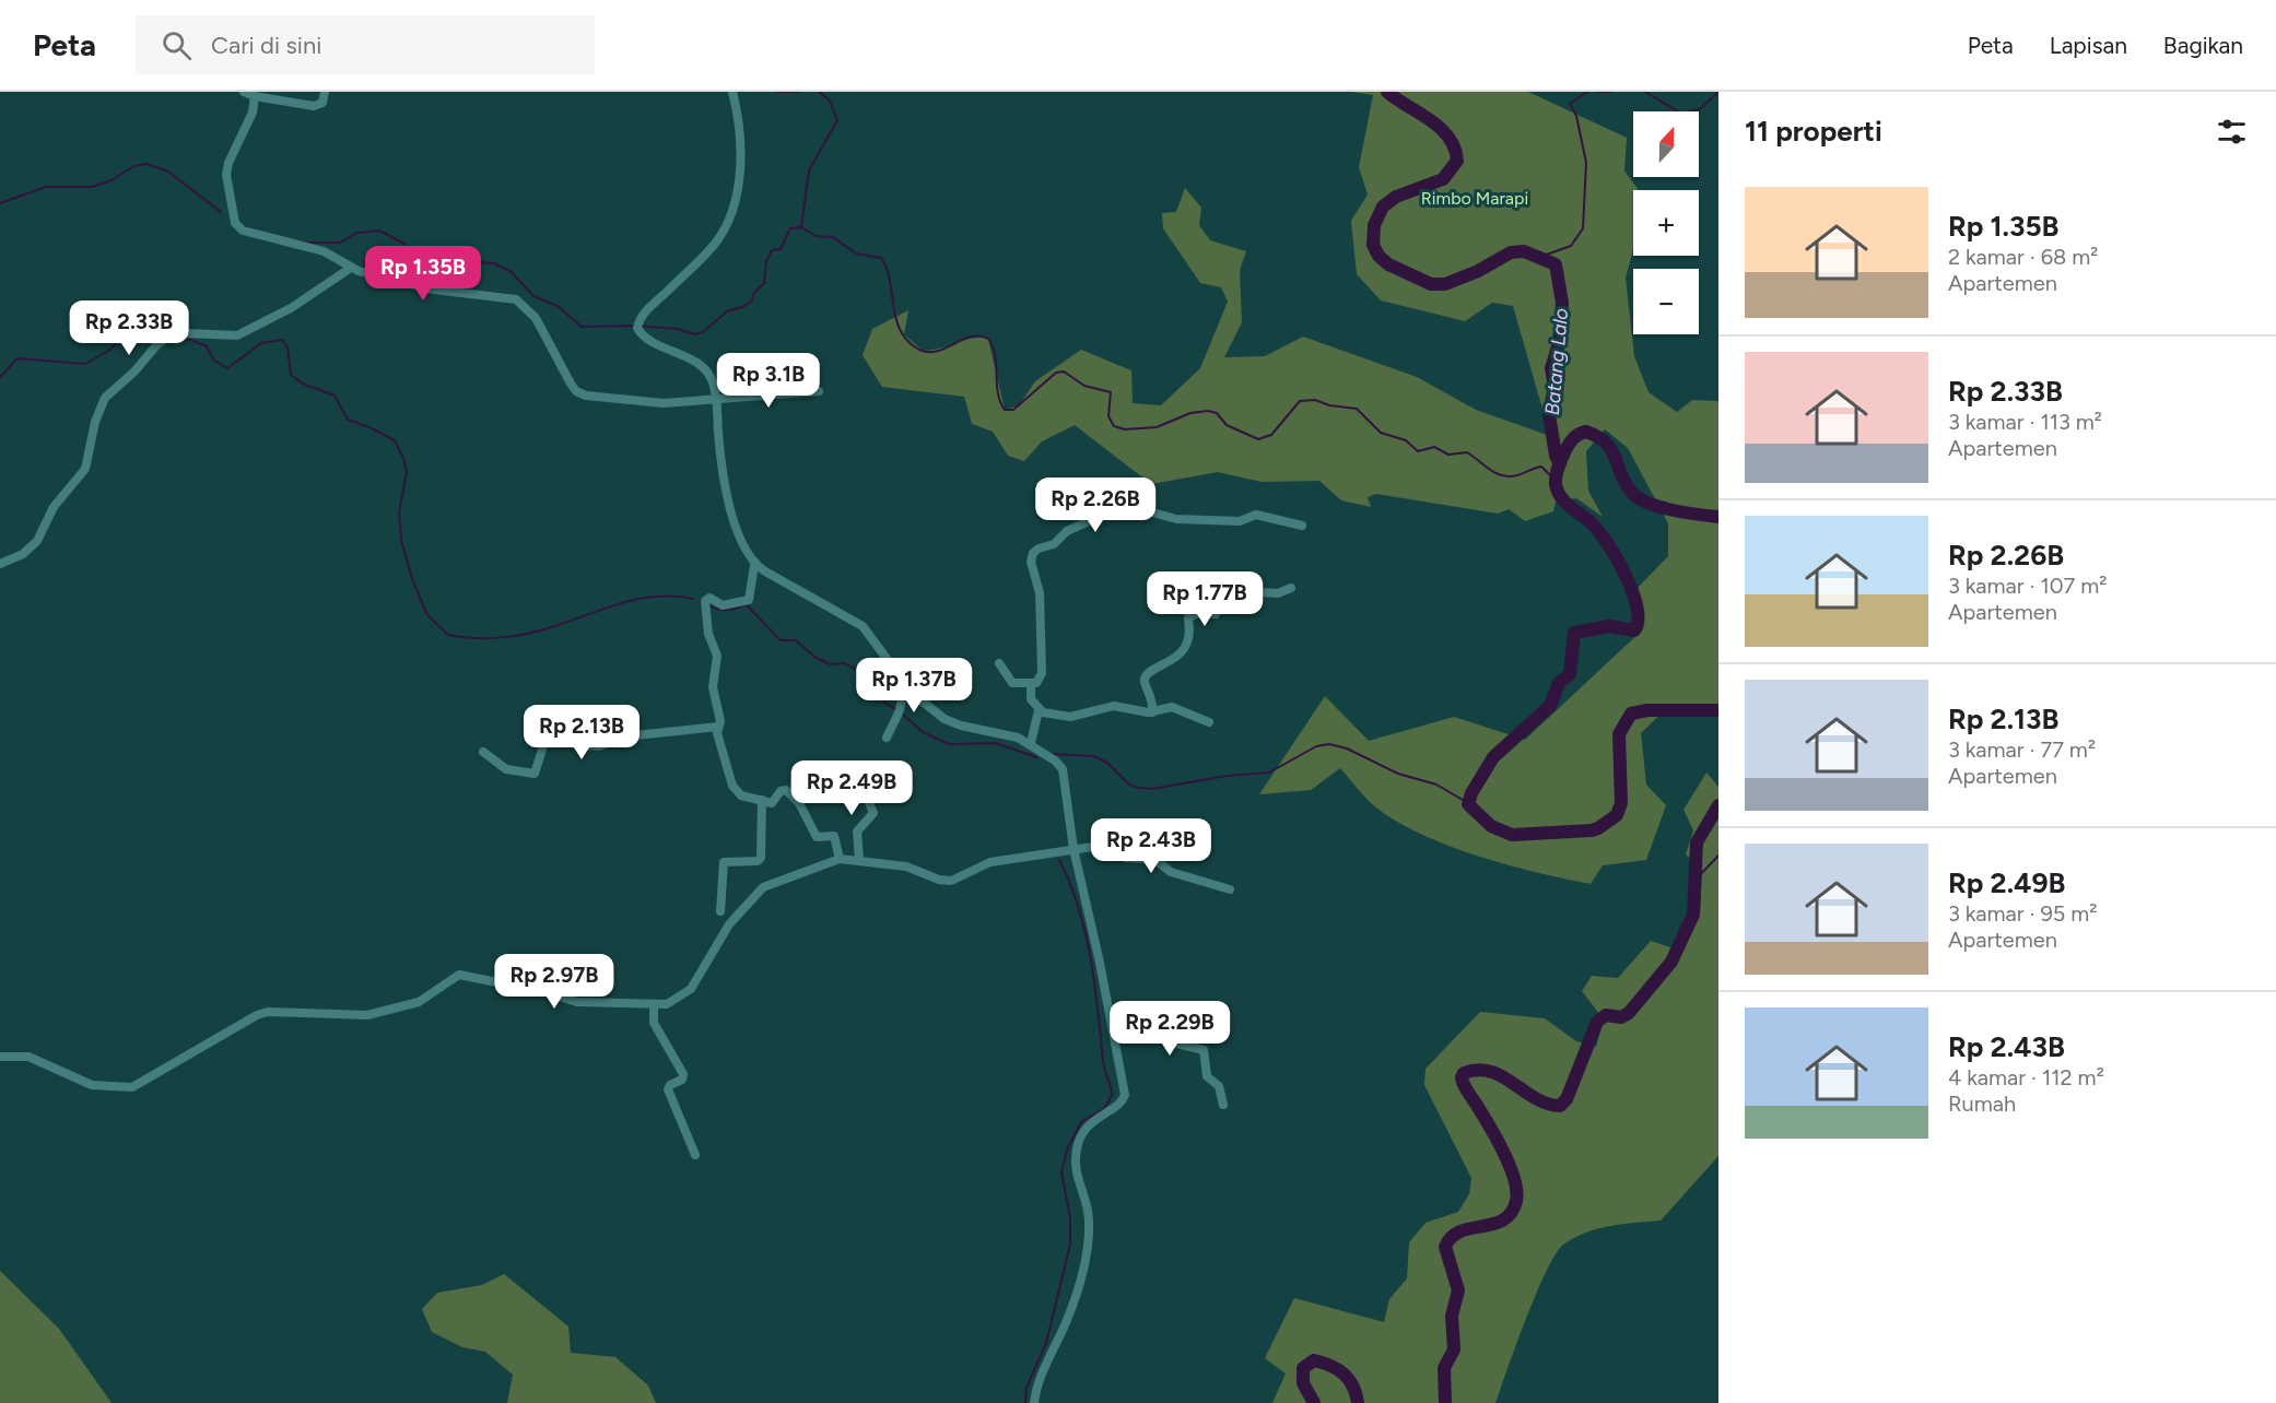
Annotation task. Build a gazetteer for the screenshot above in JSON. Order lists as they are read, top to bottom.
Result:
{
  "water": ["Batang Lalo"],
  "parks": ["Rimbo Marapi"],
  "north": "top",
  "page": {
    "header": "Peta",
    "search": "Cari di sini",
    "nav": ["Peta", "Lapisan", "Bagikan"],
    "heading": "11 properti",
    "map_buttons": ["+", "−"],
    "list": [
      {
        "name": "Rp 1.35B",
        "note": "2 kamar · 68 m² · Apartemen"
      },
      {
        "name": "Rp 2.33B",
        "note": "3 kamar · 113 m² · Apartemen"
      },
      {
        "name": "Rp 2.26B",
        "note": "3 kamar · 107 m² · Apartemen"
      },
      {
        "name": "Rp 2.13B",
        "note": "3 kamar · 77 m² · Apartemen"
      },
      {
        "name": "Rp 2.49B",
        "note": "3 kamar · 95 m² · Apartemen"
      },
      {
        "name": "Rp 2.43B",
        "note": "4 kamar · 112 m² · Rumah"
      }
    ],
    "price": [
      "Rp 1.35B",
      "Rp 2.33B",
      "Rp 3.1B",
      "Rp 2.26B",
      "Rp 1.77B",
      "Rp 1.37B",
      "Rp 2.13B",
      "Rp 2.49B",
      "Rp 2.43B",
      "Rp 2.97B",
      "Rp 2.29B"
    ]
  }
}
